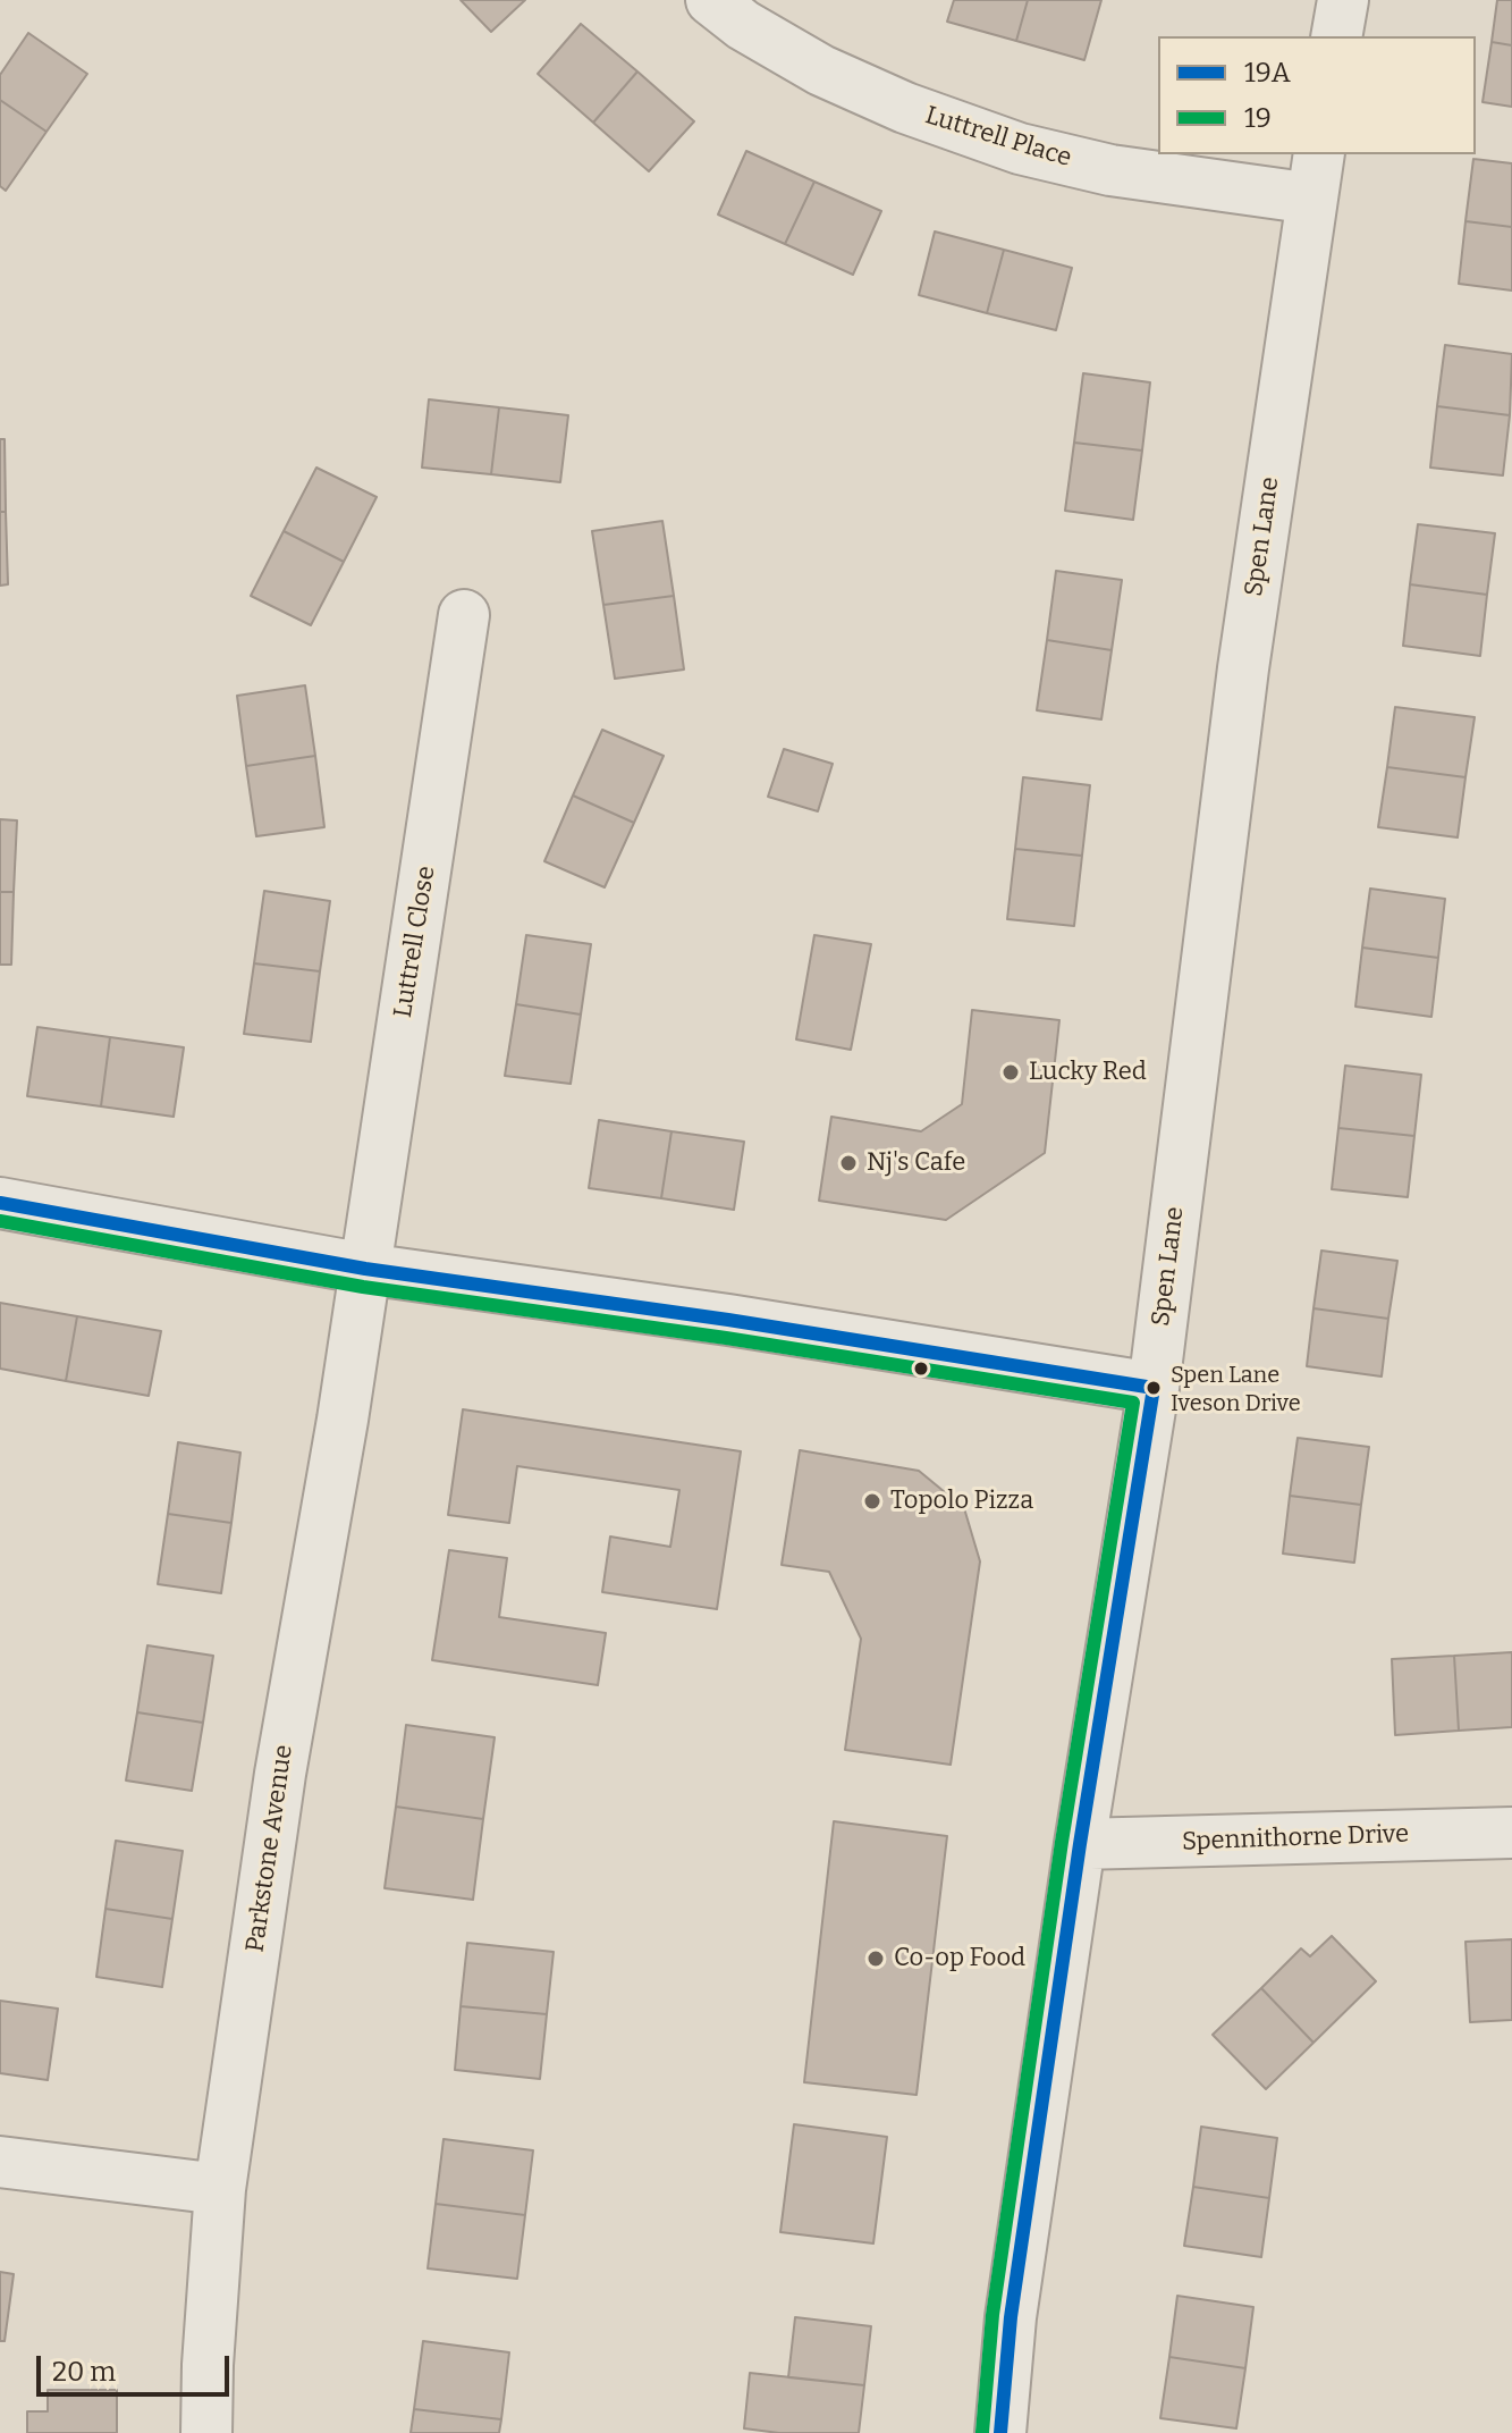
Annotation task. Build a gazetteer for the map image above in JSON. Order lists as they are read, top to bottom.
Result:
{
  "streets": {
    "street": [
      "Luttrell Place",
      "Spen Lane",
      "Luttrell Close",
      "Spennithorne Drive",
      "Parkstone Avenue"
    ]
  },
  "crossings": [
    ["Luttrell Place", "Spen Lane"],
    ["Spen Lane", "Spennithorne Drive"],
    ["Luttrell Close", "Parkstone Avenue"]
  ],
  "places": [
    "Lucky Red",
    "Nj's Cafe",
    "Spen Lane Iveson Drive",
    "Topolo Pizza",
    "Co-op Food"
  ],
  "lines": ["transit line 19A", "transit line 19"],
  "legend": ["19A", "19"],
  "scale_bar": "20 m"
}
